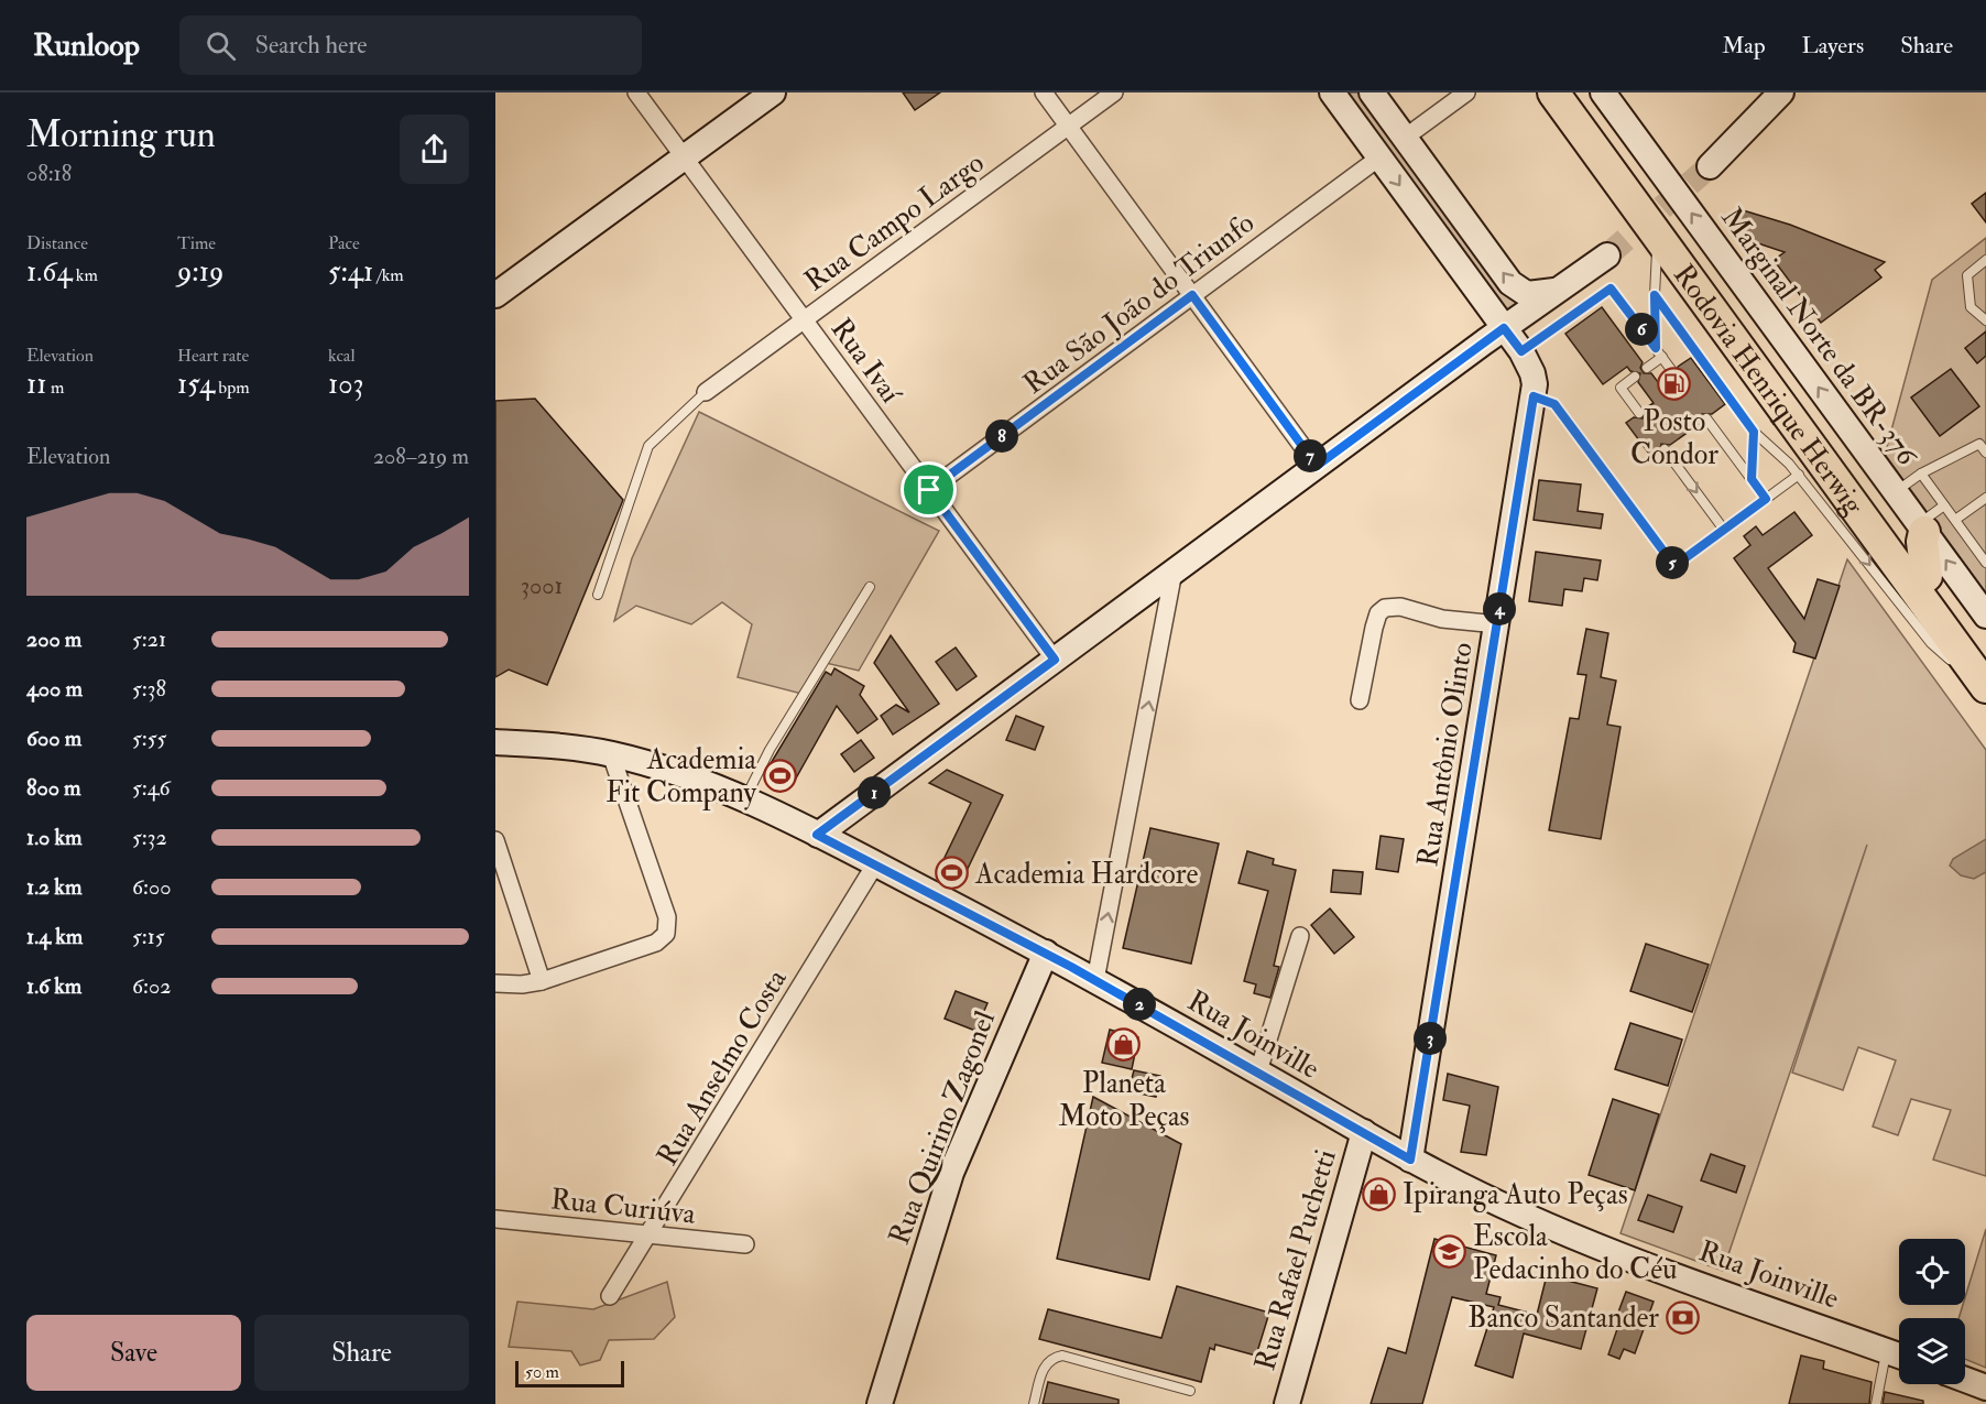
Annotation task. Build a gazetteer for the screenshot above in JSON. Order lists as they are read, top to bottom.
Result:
{
  "streets": {
    "highway": ["Rodovia Henrique Herwig"],
    "main road": [
      "Marginal Norte da BR-376",
      "Rua Antônio Olinto",
      "Rua Joinville",
      "Rua Quirino Zagonel",
      "Rua Rafael Puchetti"
    ],
    "street": [
      "Rua Campo Largo",
      "Rua São João do Triunfo",
      "Rua Ivaí",
      "Rua Anselmo Costa",
      "Rua Curiúva"
    ]
  },
  "crossings": [
    ["Rua Campo Largo", "Rua Ivaí"],
    ["Rua São João do Triunfo", "Rua Ivaí"],
    ["Rua São João do Triunfo", "Rua Antônio Olinto"],
    ["Rua Antônio Olinto", "Rua Joinville"],
    ["Rua Joinville", "Rua Anselmo Costa"],
    ["Rua Joinville", "Rua Quirino Zagonel"],
    ["Rua Joinville", "Rua Rafael Puchetti"],
    ["Rua Anselmo Costa", "Rua Curiúva"]
  ],
  "one_way": ["Marginal Norte da BR-376"],
  "places": {
    "fuel station": ["Posto Condor"],
    "sports": ["Academia Fit Company", "Academia Hardcore"],
    "shop": ["Planeta Moto Peças", "Ipiranga Auto Peças"],
    "school or university": ["Escola Pedacinho do Céu"],
    "bank": ["Banco Santander"]
  },
  "house_numbers": ["3001"],
  "scale_bar": "50 m",
  "page": {
    "header": "Runloop",
    "search": "Search here",
    "nav": ["Map", "Layers", "Share"],
    "heading": ["Morning run", "08:18"],
    "stats": [
      ["Distance", "1.64 km"],
      ["Time", "9:19"],
      ["Pace", "5:41 /km"],
      ["Elevation", "11 m"],
      ["Heart rate", "154 bpm"],
      ["kcal", "103"]
    ],
    "pins": [
      "6",
      "8",
      "7",
      "5",
      "4",
      "1",
      "2",
      "3"
    ],
    "chart": ["Elevation", "208–219 m"],
    "list": [
      {
        "name": "200 m",
        "note": "5:21"
      },
      {
        "name": "400 m",
        "note": "5:38"
      },
      {
        "name": "600 m",
        "note": "5:55"
      },
      {
        "name": "800 m",
        "note": "5:46"
      },
      {
        "name": "1.0 km",
        "note": "5:32"
      },
      {
        "name": "1.2 km",
        "note": "6:00"
      },
      {
        "name": "1.4 km",
        "note": "5:15"
      },
      {
        "name": "1.6 km",
        "note": "6:02"
      }
    ],
    "buttons": ["Save", "Share"],
    "scale": "50 m"
  }
}
